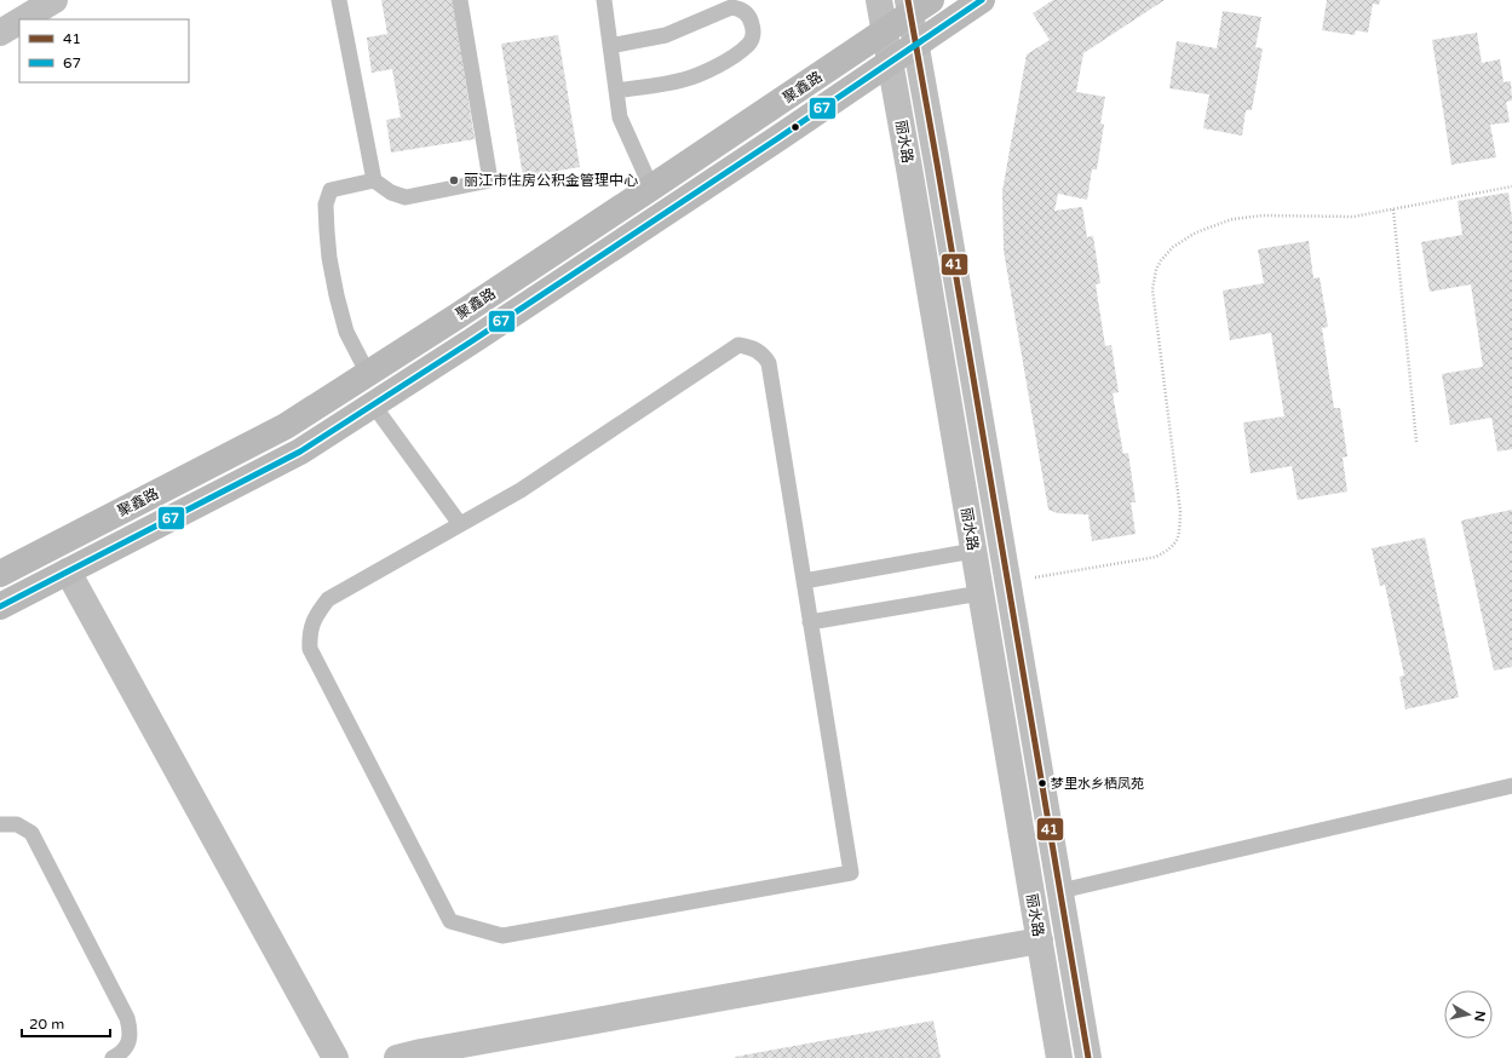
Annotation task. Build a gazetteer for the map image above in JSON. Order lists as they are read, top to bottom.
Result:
{
  "streets": {
    "main road": ["聚鑫路"],
    "street": ["丽水路"]
  },
  "crossings": [
    ["聚鑫路", "丽水路"]
  ],
  "places": ["丽江市住房公积金管理中心", "梦里水乡栖凤苑"],
  "lines": ["transit line 41", "transit line 67"],
  "legend": ["41", "67"],
  "scale_bar": "20 m",
  "north": "right"
}
